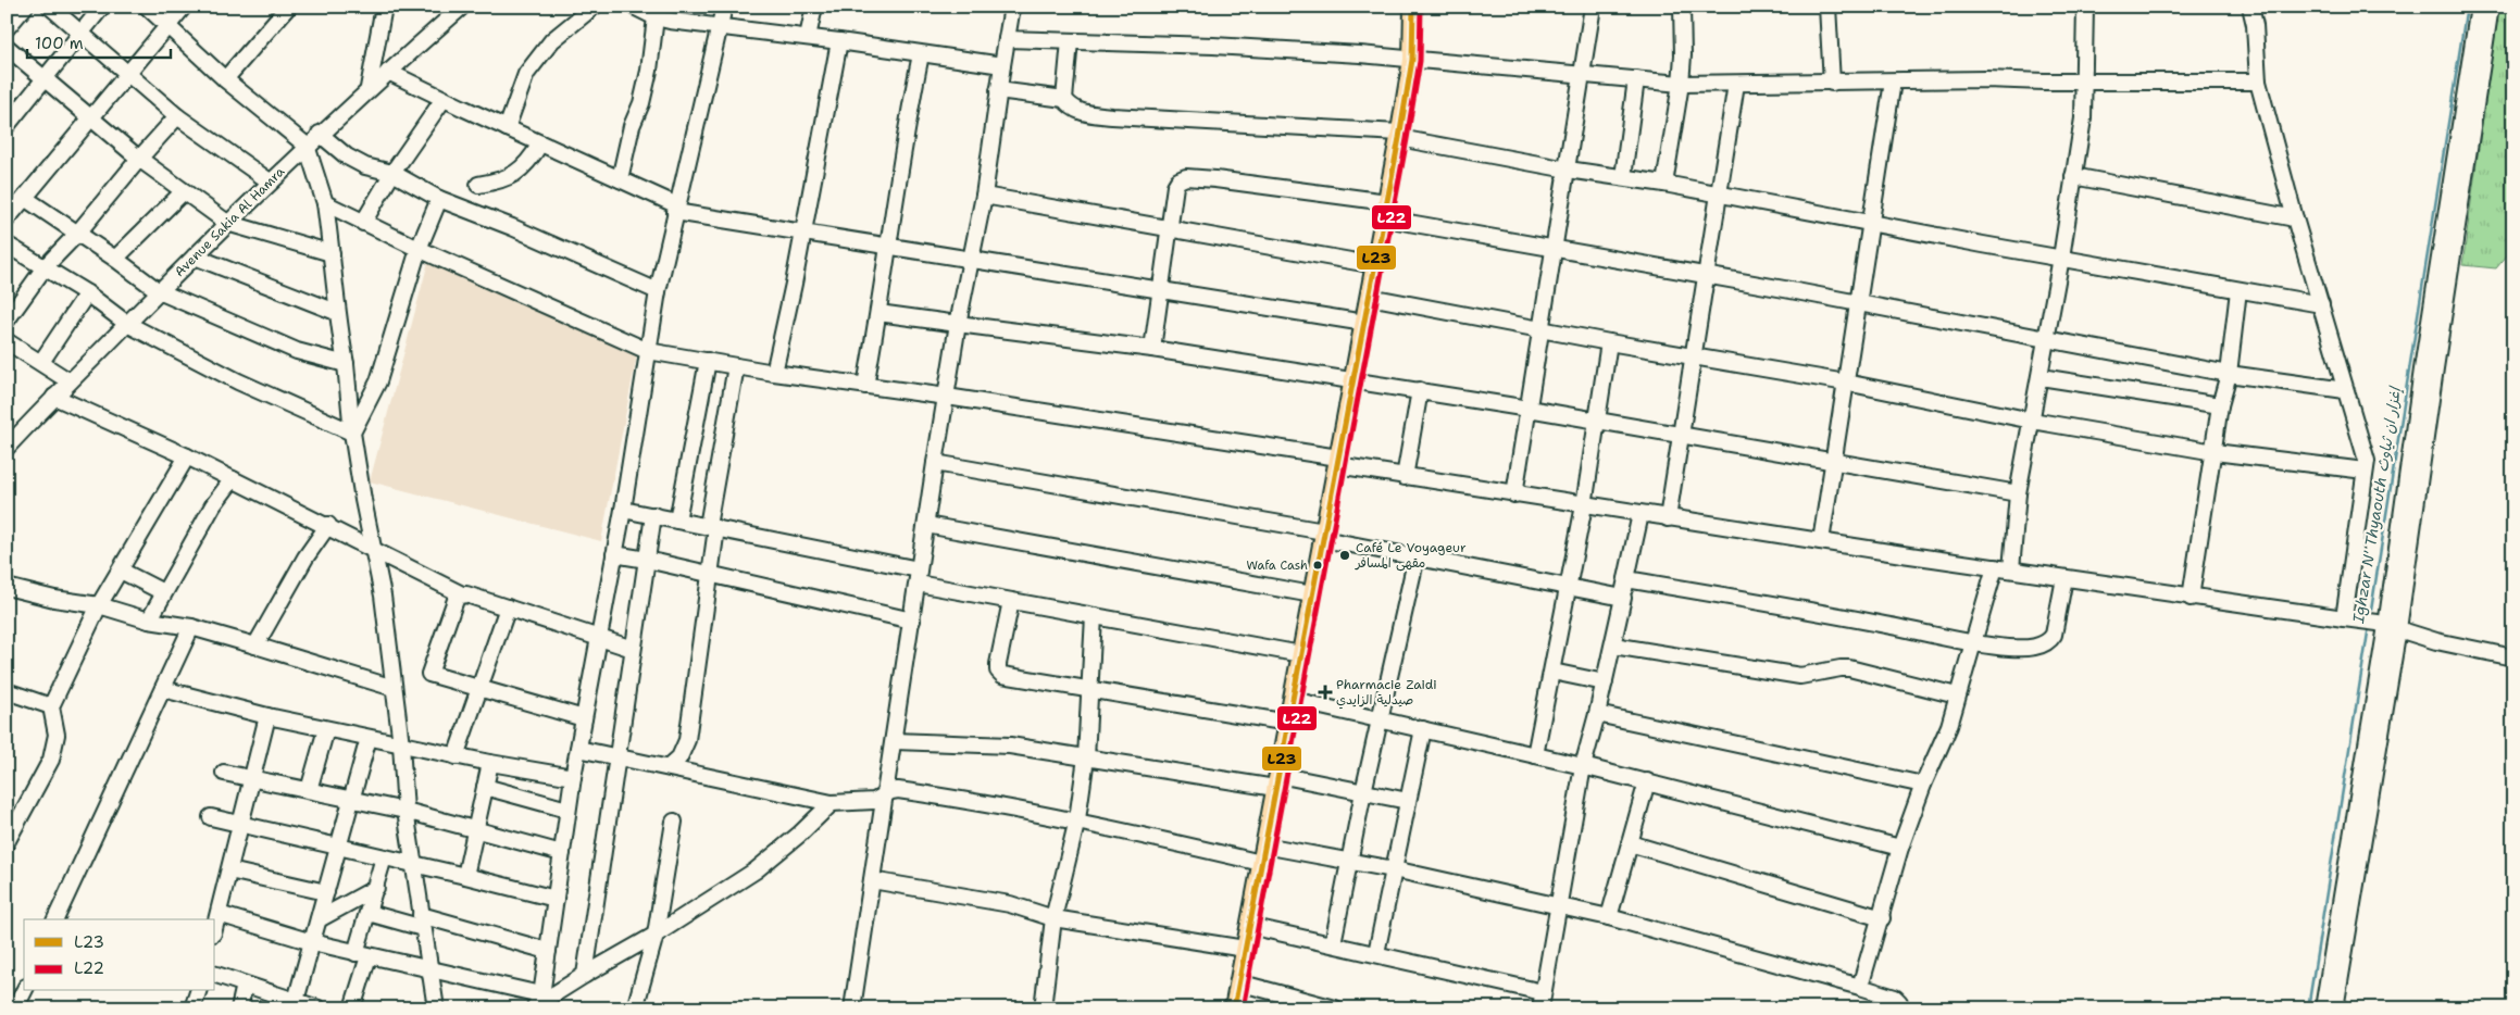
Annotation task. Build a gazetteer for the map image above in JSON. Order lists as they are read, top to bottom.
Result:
{
  "streets": {
    "street": ["Avenue Sakia Al Hamra"]
  },
  "water": ["Ighzar N' Thyaouth إغزار ان ثياوث"],
  "places": {
    "other": ["Café Le Voyageur مقهى المسافر", "Wafa Cash"],
    "health": ["Pharmacie Zaidi صيدلية الزايدي"]
  },
  "lines": ["transit line L23", "transit line L22"],
  "legend": ["L23", "L22"],
  "scale_bar": "100 m"
}
